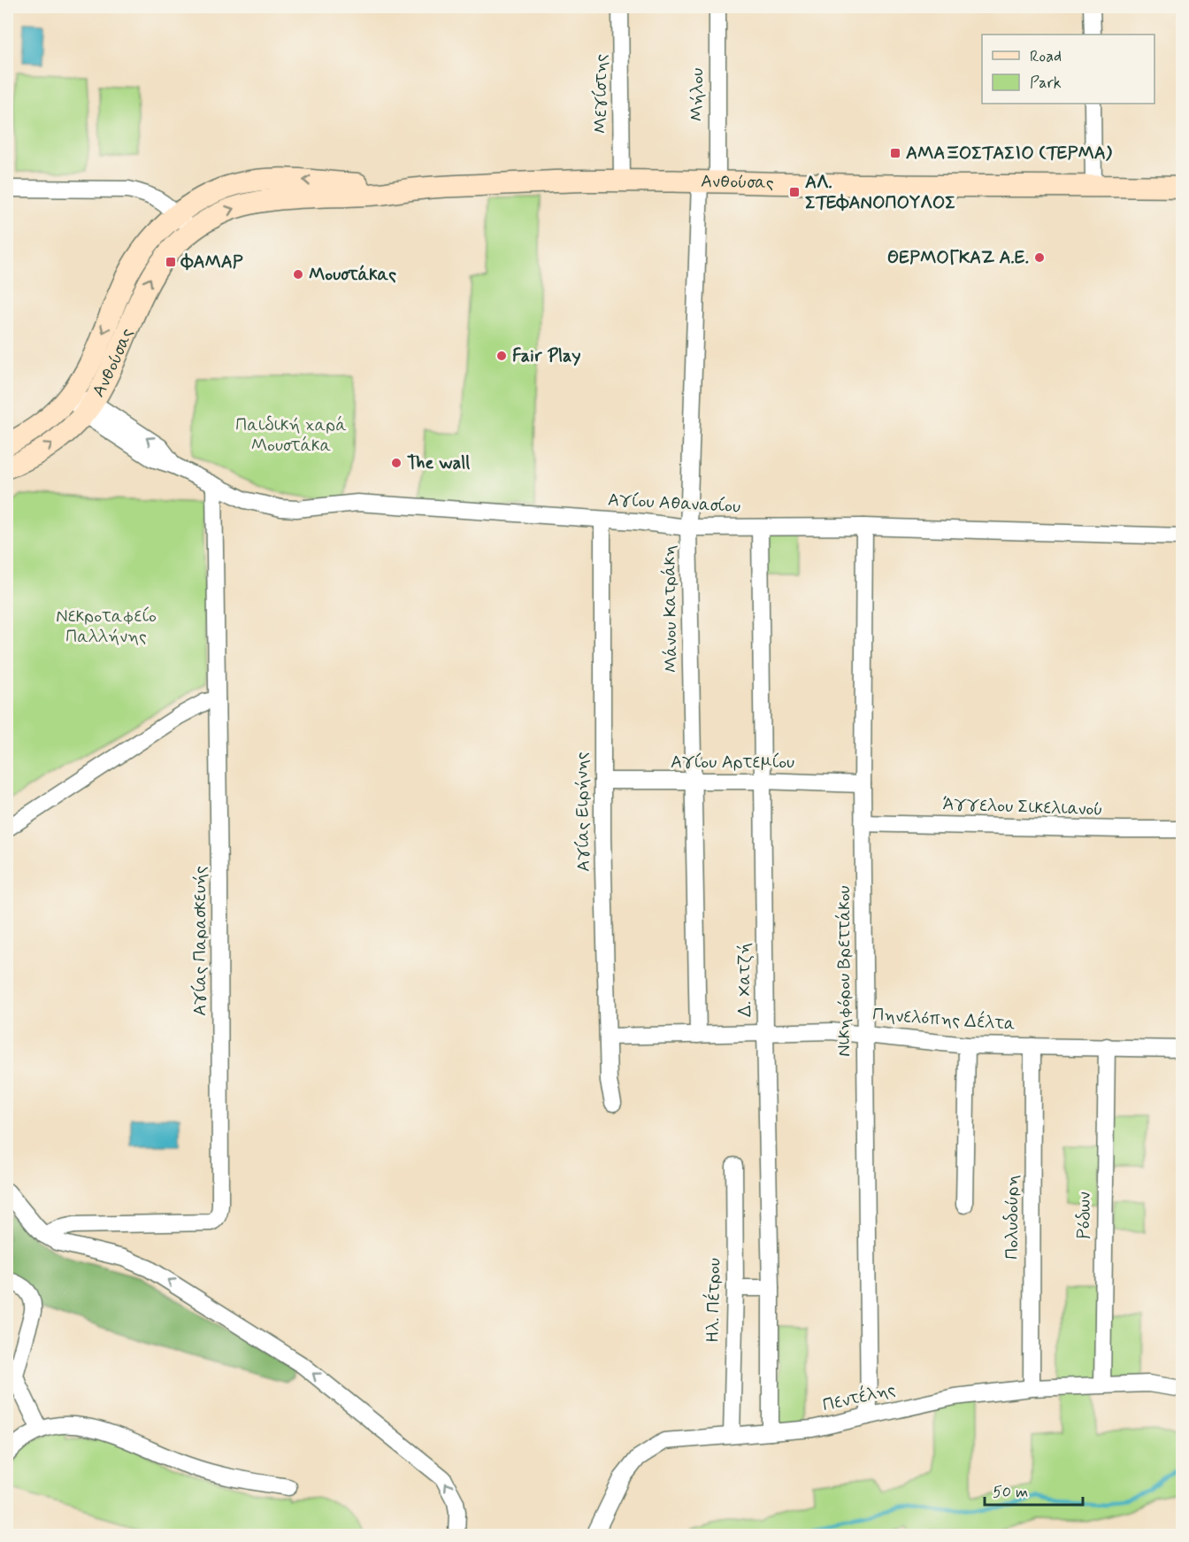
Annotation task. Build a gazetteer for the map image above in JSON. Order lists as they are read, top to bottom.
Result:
{
  "streets": {
    "street": [
      "Μεγίστης",
      "Μήλου",
      "Ανθούσας",
      "Αγίου Αθανασίου",
      "Μάνου Κατράκη",
      "Αγίου Αρτεμίου",
      "Άγγελου Σικελιανού",
      "Αγίας Ειρήνης",
      "Αγίας Παρασκευής",
      "Νικηφόρου Βρεττάκου",
      "Δ. Χατζή",
      "Πηνελόπης Δέλτα",
      "Ρόδων",
      "Πολυδούρη",
      "Ηλ. Πέτρου",
      "Πεντέλης"
    ]
  },
  "crossings": [
    ["Μεγίστης", "Ανθούσας"],
    ["Μήλου", "Ανθούσας"],
    ["Μήλου", "Μάνου Κατράκη"],
    ["Ανθούσας", "Αγίου Αθανασίου"],
    ["Ανθούσας", "Μάνου Κατράκη"],
    ["Αγίου Αθανασίου", "Μάνου Κατράκη"],
    ["Αγίου Αθανασίου", "Αγίας Ειρήνης"],
    ["Αγίου Αθανασίου", "Αγίας Παρασκευής"],
    ["Αγίου Αθανασίου", "Νικηφόρου Βρεττάκου"],
    ["Αγίου Αθανασίου", "Δ. Χατζή"],
    ["Μάνου Κατράκη", "Αγίου Αρτεμίου"],
    ["Μάνου Κατράκη", "Πηνελόπης Δέλτα"],
    ["Αγίου Αρτεμίου", "Αγίας Ειρήνης"],
    ["Αγίου Αρτεμίου", "Νικηφόρου Βρεττάκου"],
    ["Αγίου Αρτεμίου", "Δ. Χατζή"],
    ["Άγγελου Σικελιανού", "Νικηφόρου Βρεττάκου"],
    ["Αγίας Ειρήνης", "Πηνελόπης Δέλτα"],
    ["Νικηφόρου Βρεττάκου", "Πηνελόπης Δέλτα"],
    ["Νικηφόρου Βρεττάκου", "Πεντέλης"],
    ["Δ. Χατζή", "Πηνελόπης Δέλτα"],
    ["Δ. Χατζή", "Πεντέλης"],
    ["Πηνελόπης Δέλτα", "Ρόδων"],
    ["Πηνελόπης Δέλτα", "Πολυδούρη"],
    ["Ρόδων", "Πεντέλης"],
    ["Πολυδούρη", "Πεντέλης"],
    ["Ηλ. Πέτρου", "Πεντέλης"]
  ],
  "parks": ["Παιδική χαρά Μουστάκα", "Νεκροταφείο Παλλήνης"],
  "places": {
    "transit": ["ΑΜΑΞΟΣΤΑΣΙΟ (ΤΕΡΜΑ)", "ΑΛ. ΣΤΕΦΑΝΟΠΟΥΛΟΣ", "ΦΑΜΑΡ"],
    "other": [
      "ΘΕΡΜΟΓΚΑΖ Α.Ε.",
      "Μουστάκας",
      "Fair Play",
      "The wall"
    ]
  },
  "legend": ["Road", "Park"],
  "scale_bar": "50 m"
}
